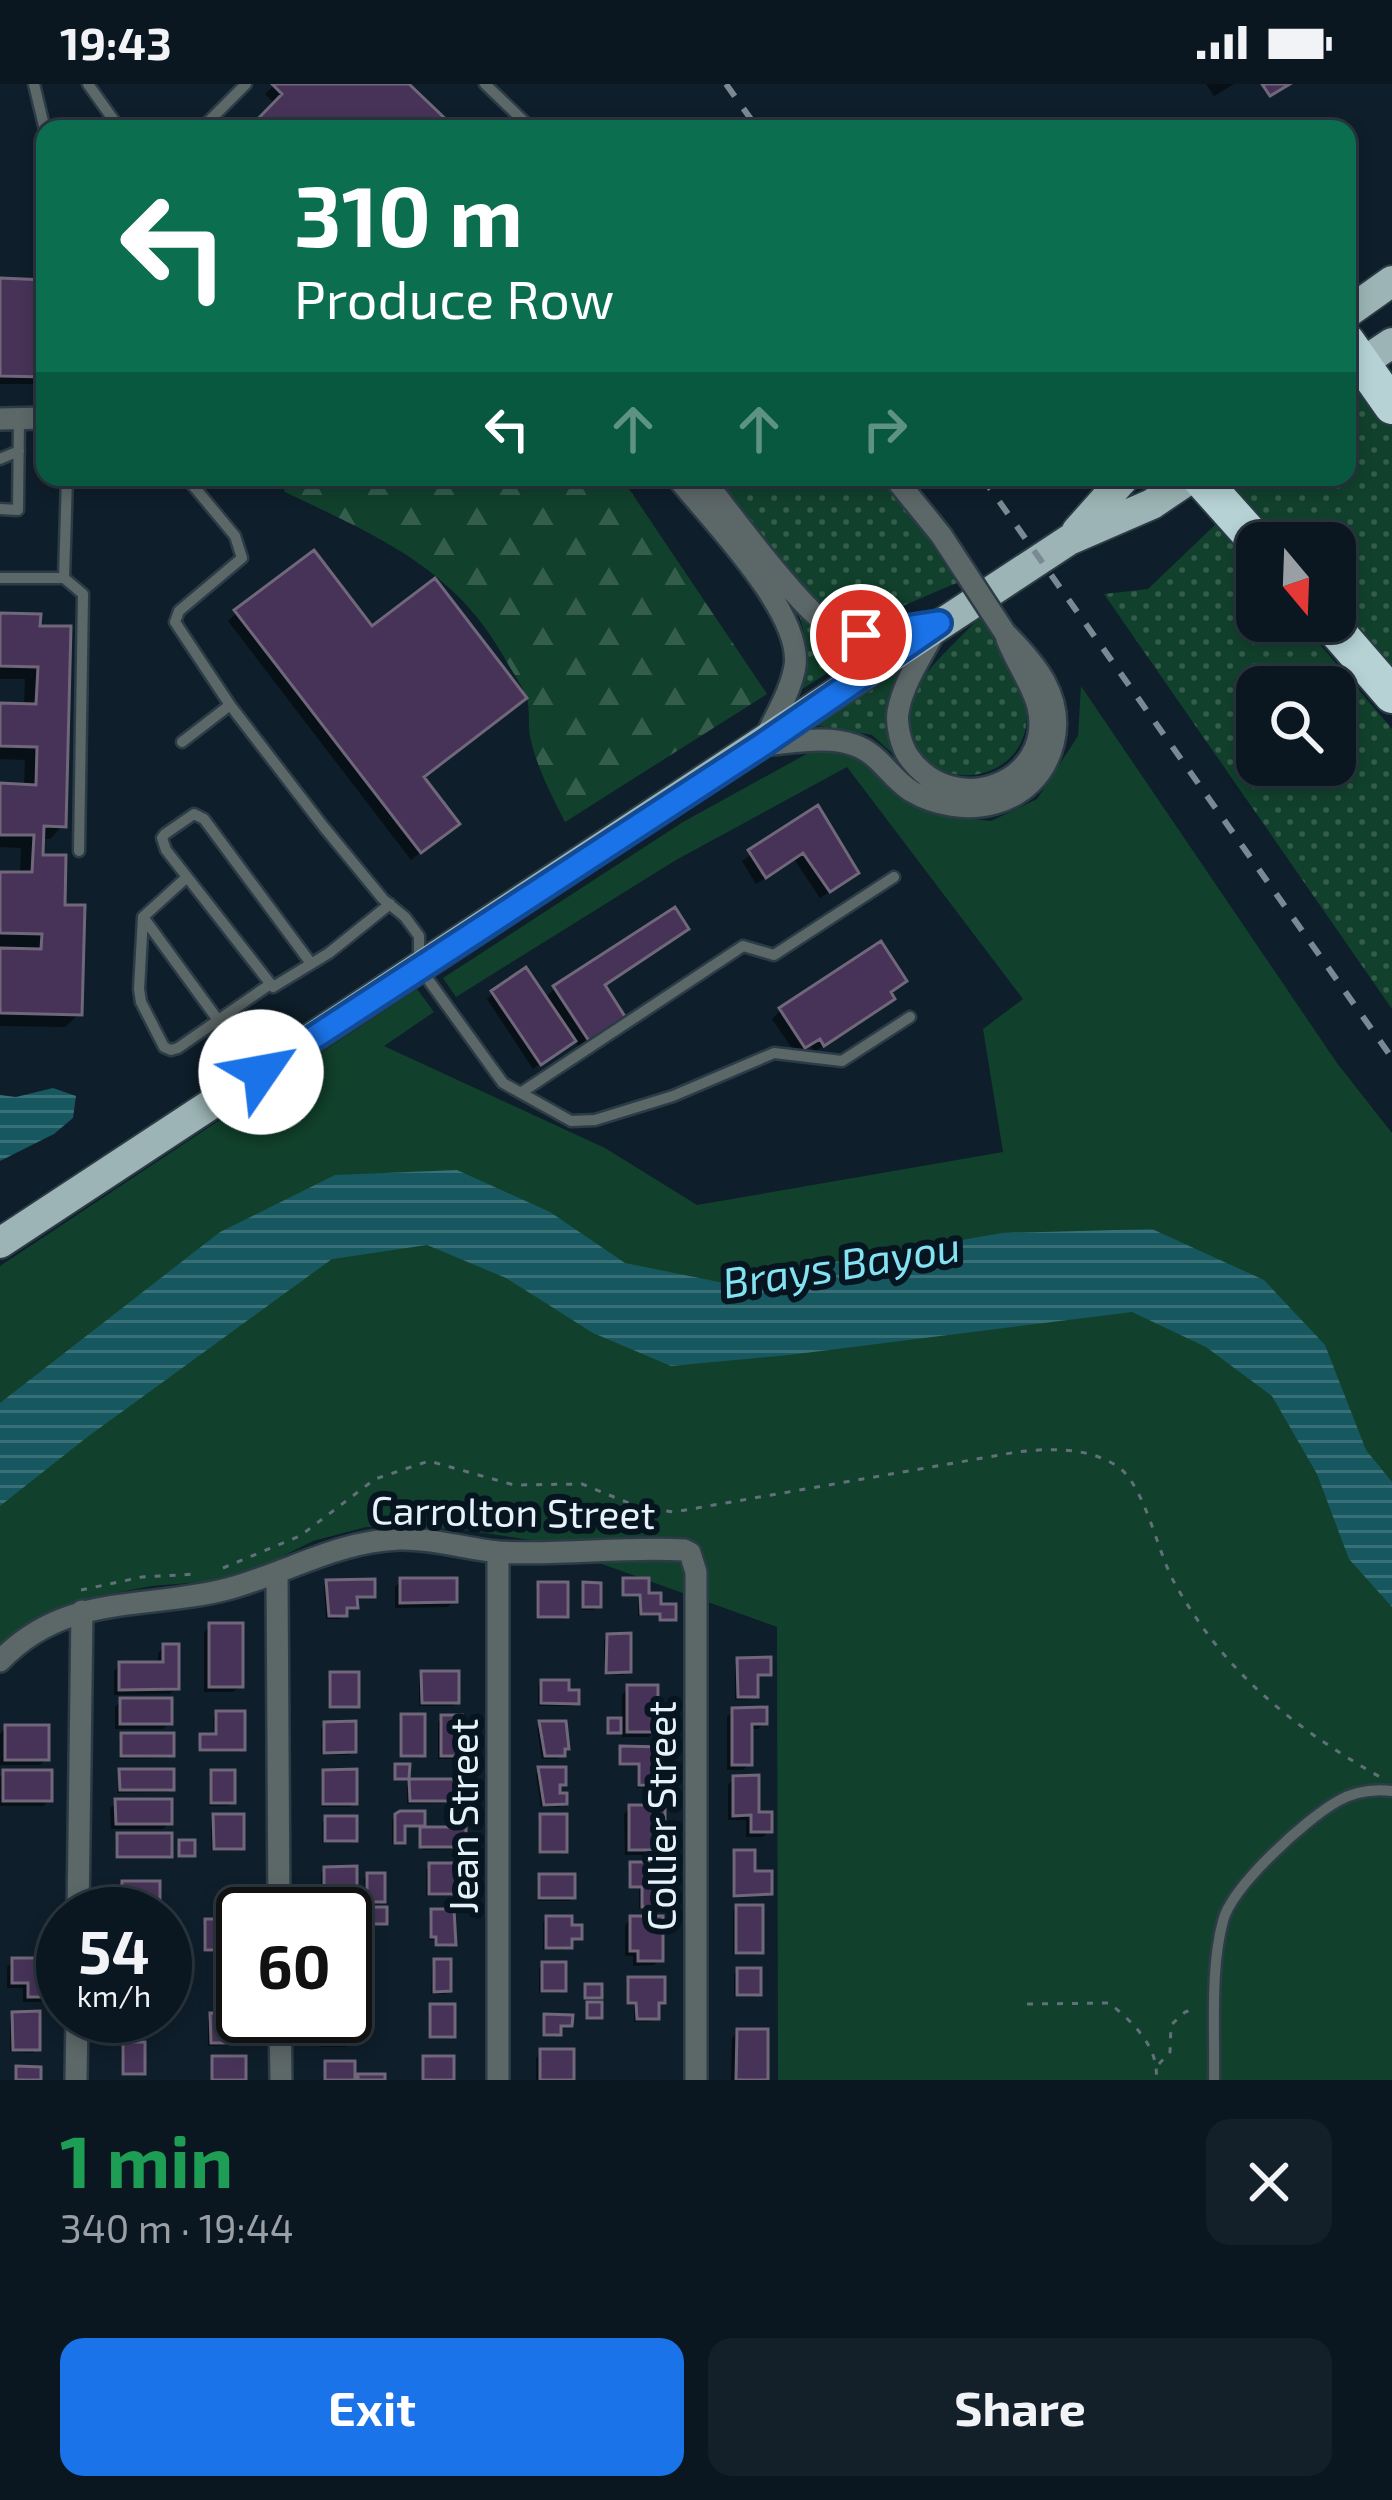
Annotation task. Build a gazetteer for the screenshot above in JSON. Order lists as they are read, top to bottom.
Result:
{
  "streets": {
    "street": ["Carrolton Street", "Jean Street", "Collier Street"]
  },
  "crossings": [
    ["Carrolton Street", "Jean Street"],
    ["Carrolton Street", "Collier Street"]
  ],
  "water": ["Brays Bayou"],
  "north": "bottom",
  "page": {
    "status": "19:43",
    "turn": ["310 m", "Produce Row"],
    "speed": "54 km/h",
    "limit": "60",
    "heading": ["1 min", "340 m · 19:44"],
    "buttons": ["Exit", "Share"]
  }
}
